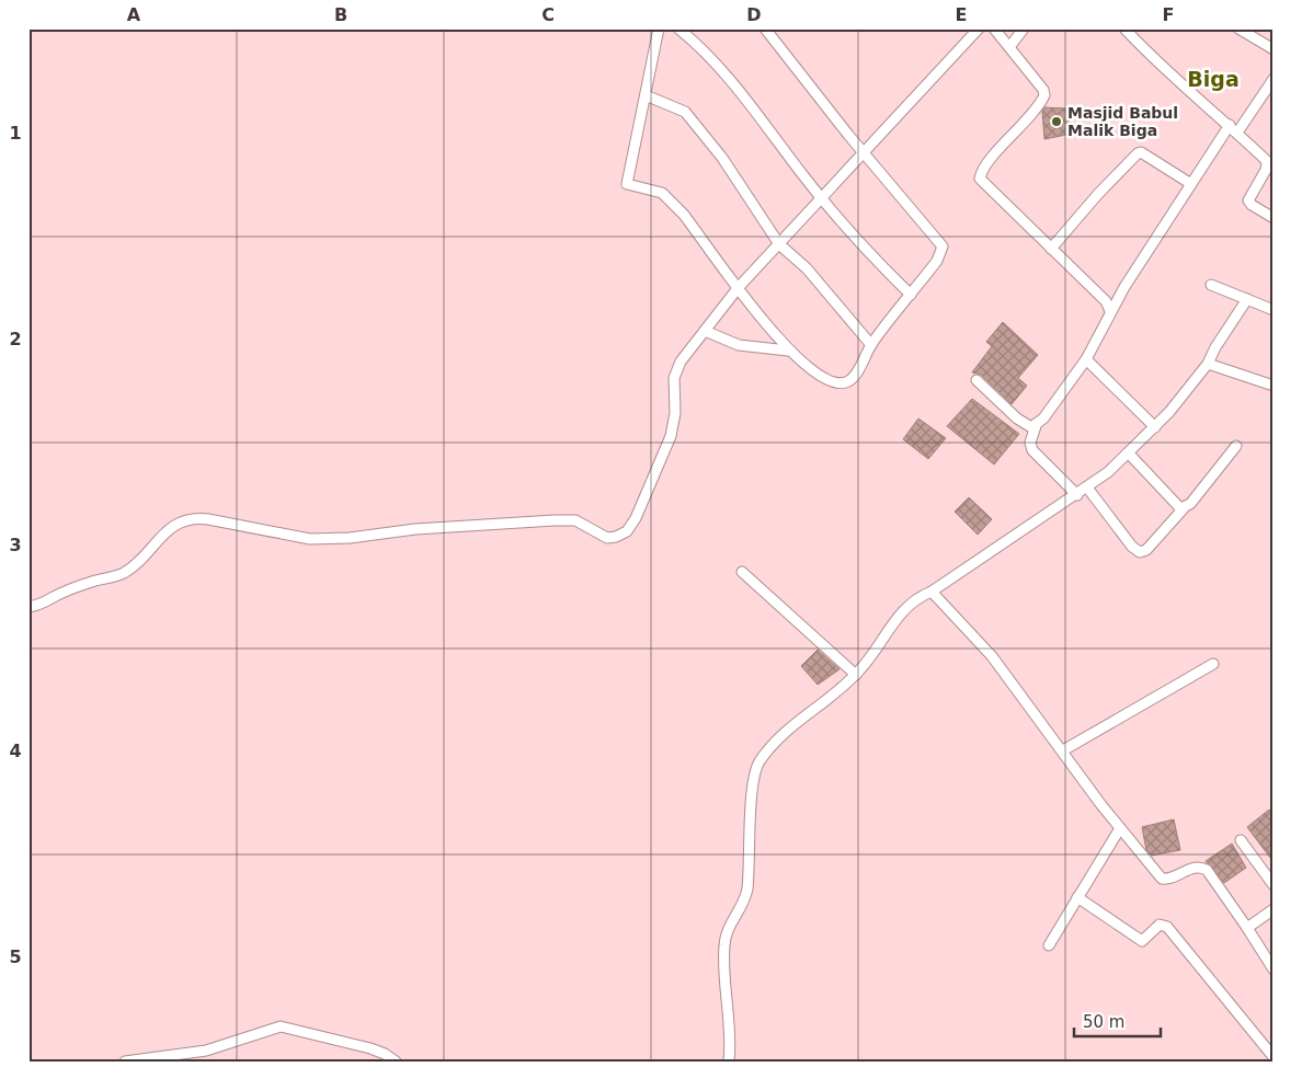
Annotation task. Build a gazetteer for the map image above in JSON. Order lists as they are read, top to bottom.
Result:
{
  "districts": ["Biga"],
  "places": ["Masjid Babul Malik Biga"],
  "scale_bar": "50 m",
  "grid": {
    "columns": [
      "A",
      "B",
      "C",
      "D",
      "E",
      "F"
    ],
    "rows": [
      "1",
      "2",
      "3",
      "4",
      "5"
    ]
  }
}
